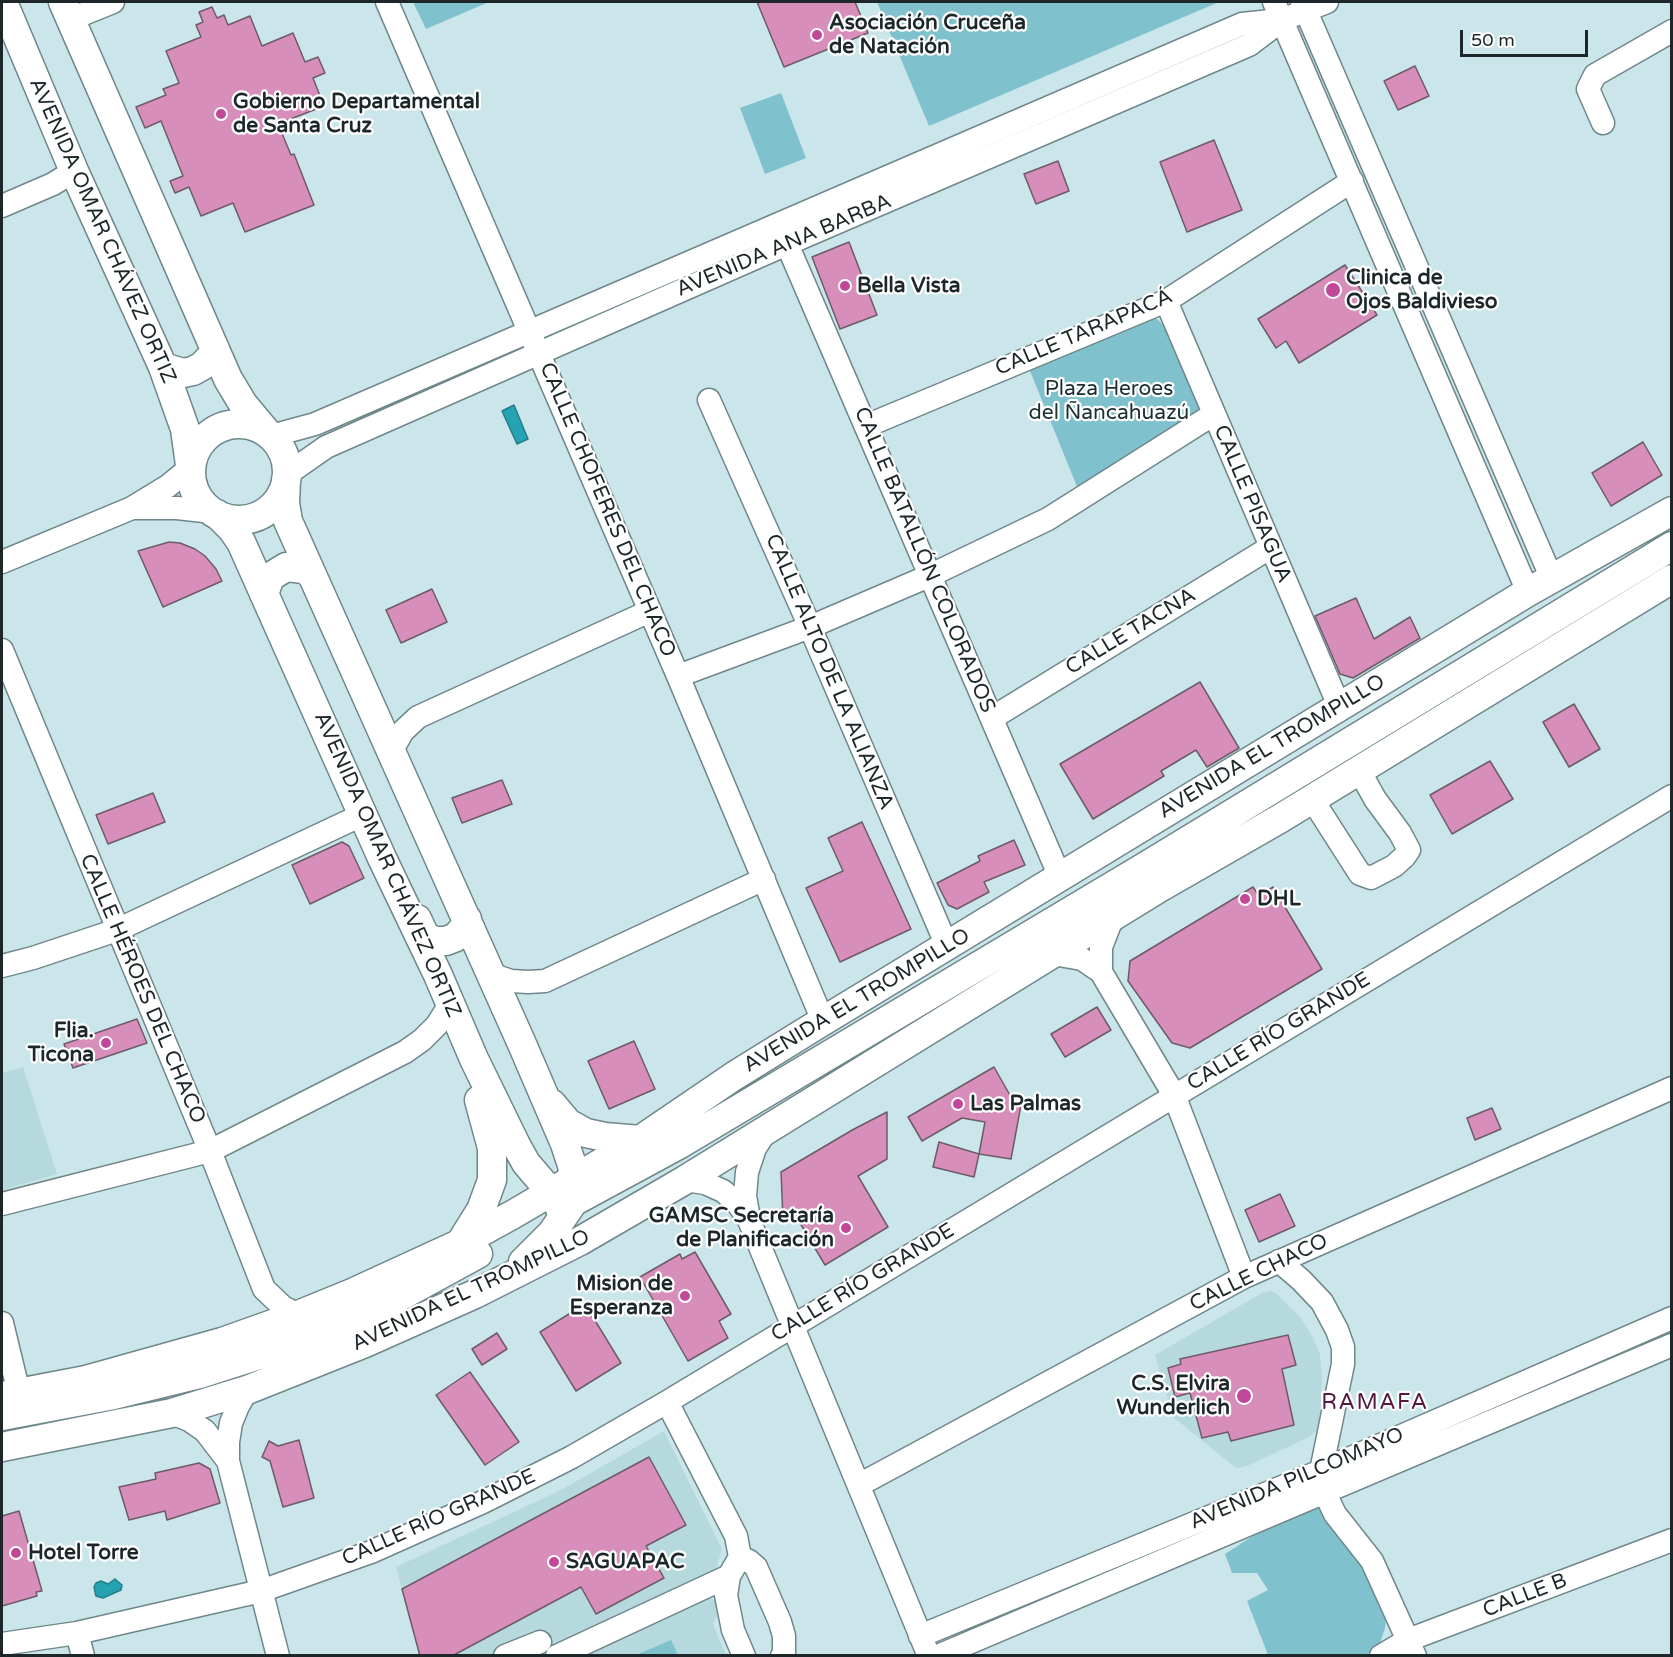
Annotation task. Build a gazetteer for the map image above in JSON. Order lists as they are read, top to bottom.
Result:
{
  "streets": {
    "main road": ["AVENIDA OMAR CHÁVEZ ORTIZ", "AVENIDA EL TROMPILLO"],
    "street": [
      "AVENIDA ANA BARBA",
      "CALLE TARAPACÁ",
      "CALLE PISAGUA",
      "CALLE CHOFERES DEL CHACO",
      "CALLE BATALLÓN COLORADOS",
      "CALLE TACNA",
      "CALLE ALTO DE LA ALIANZA",
      "CALLE HÉROES DEL CHACO",
      "CALLE RÍO GRANDE",
      "CALLE CHACO",
      "AVENIDA PILCOMAYO",
      "CALLE B"
    ]
  },
  "crossings": [
    ["AVENIDA OMAR CHÁVEZ ORTIZ", "AVENIDA ANA BARBA"],
    ["AVENIDA OMAR CHÁVEZ ORTIZ", "AVENIDA EL TROMPILLO"],
    ["AVENIDA ANA BARBA", "CALLE CHOFERES DEL CHACO"],
    ["AVENIDA ANA BARBA", "CALLE BATALLÓN COLORADOS"],
    ["CALLE TARAPACÁ", "CALLE PISAGUA"],
    ["CALLE TARAPACÁ", "CALLE BATALLÓN COLORADOS"],
    ["CALLE PISAGUA", "CALLE TACNA"],
    ["CALLE PISAGUA", "AVENIDA EL TROMPILLO"],
    ["CALLE CHOFERES DEL CHACO", "AVENIDA EL TROMPILLO"],
    ["CALLE BATALLÓN COLORADOS", "CALLE TACNA"],
    ["CALLE BATALLÓN COLORADOS", "AVENIDA EL TROMPILLO"],
    ["CALLE ALTO DE LA ALIANZA", "AVENIDA EL TROMPILLO"],
    ["AVENIDA EL TROMPILLO", "CALLE HÉROES DEL CHACO"]
  ],
  "districts": ["RAMAFA"],
  "parks": ["Plaza Heroes del Ñancahuazú"],
  "places": [
    "Asociación Cruceña de Natación",
    "Gobierno Departamental de Santa Cruz",
    "Bella Vista",
    "Clinica de Ojos Baldivieso",
    "DHL",
    "Flia. Ticona",
    "Las Palmas",
    "GAMSC Secretaría de Planificación",
    "Mision de Esperanza",
    "C.S. Elvira Wunderlich",
    "Hotel Torre",
    "SAGUAPAC"
  ],
  "scale_bar": "50 m"
}
